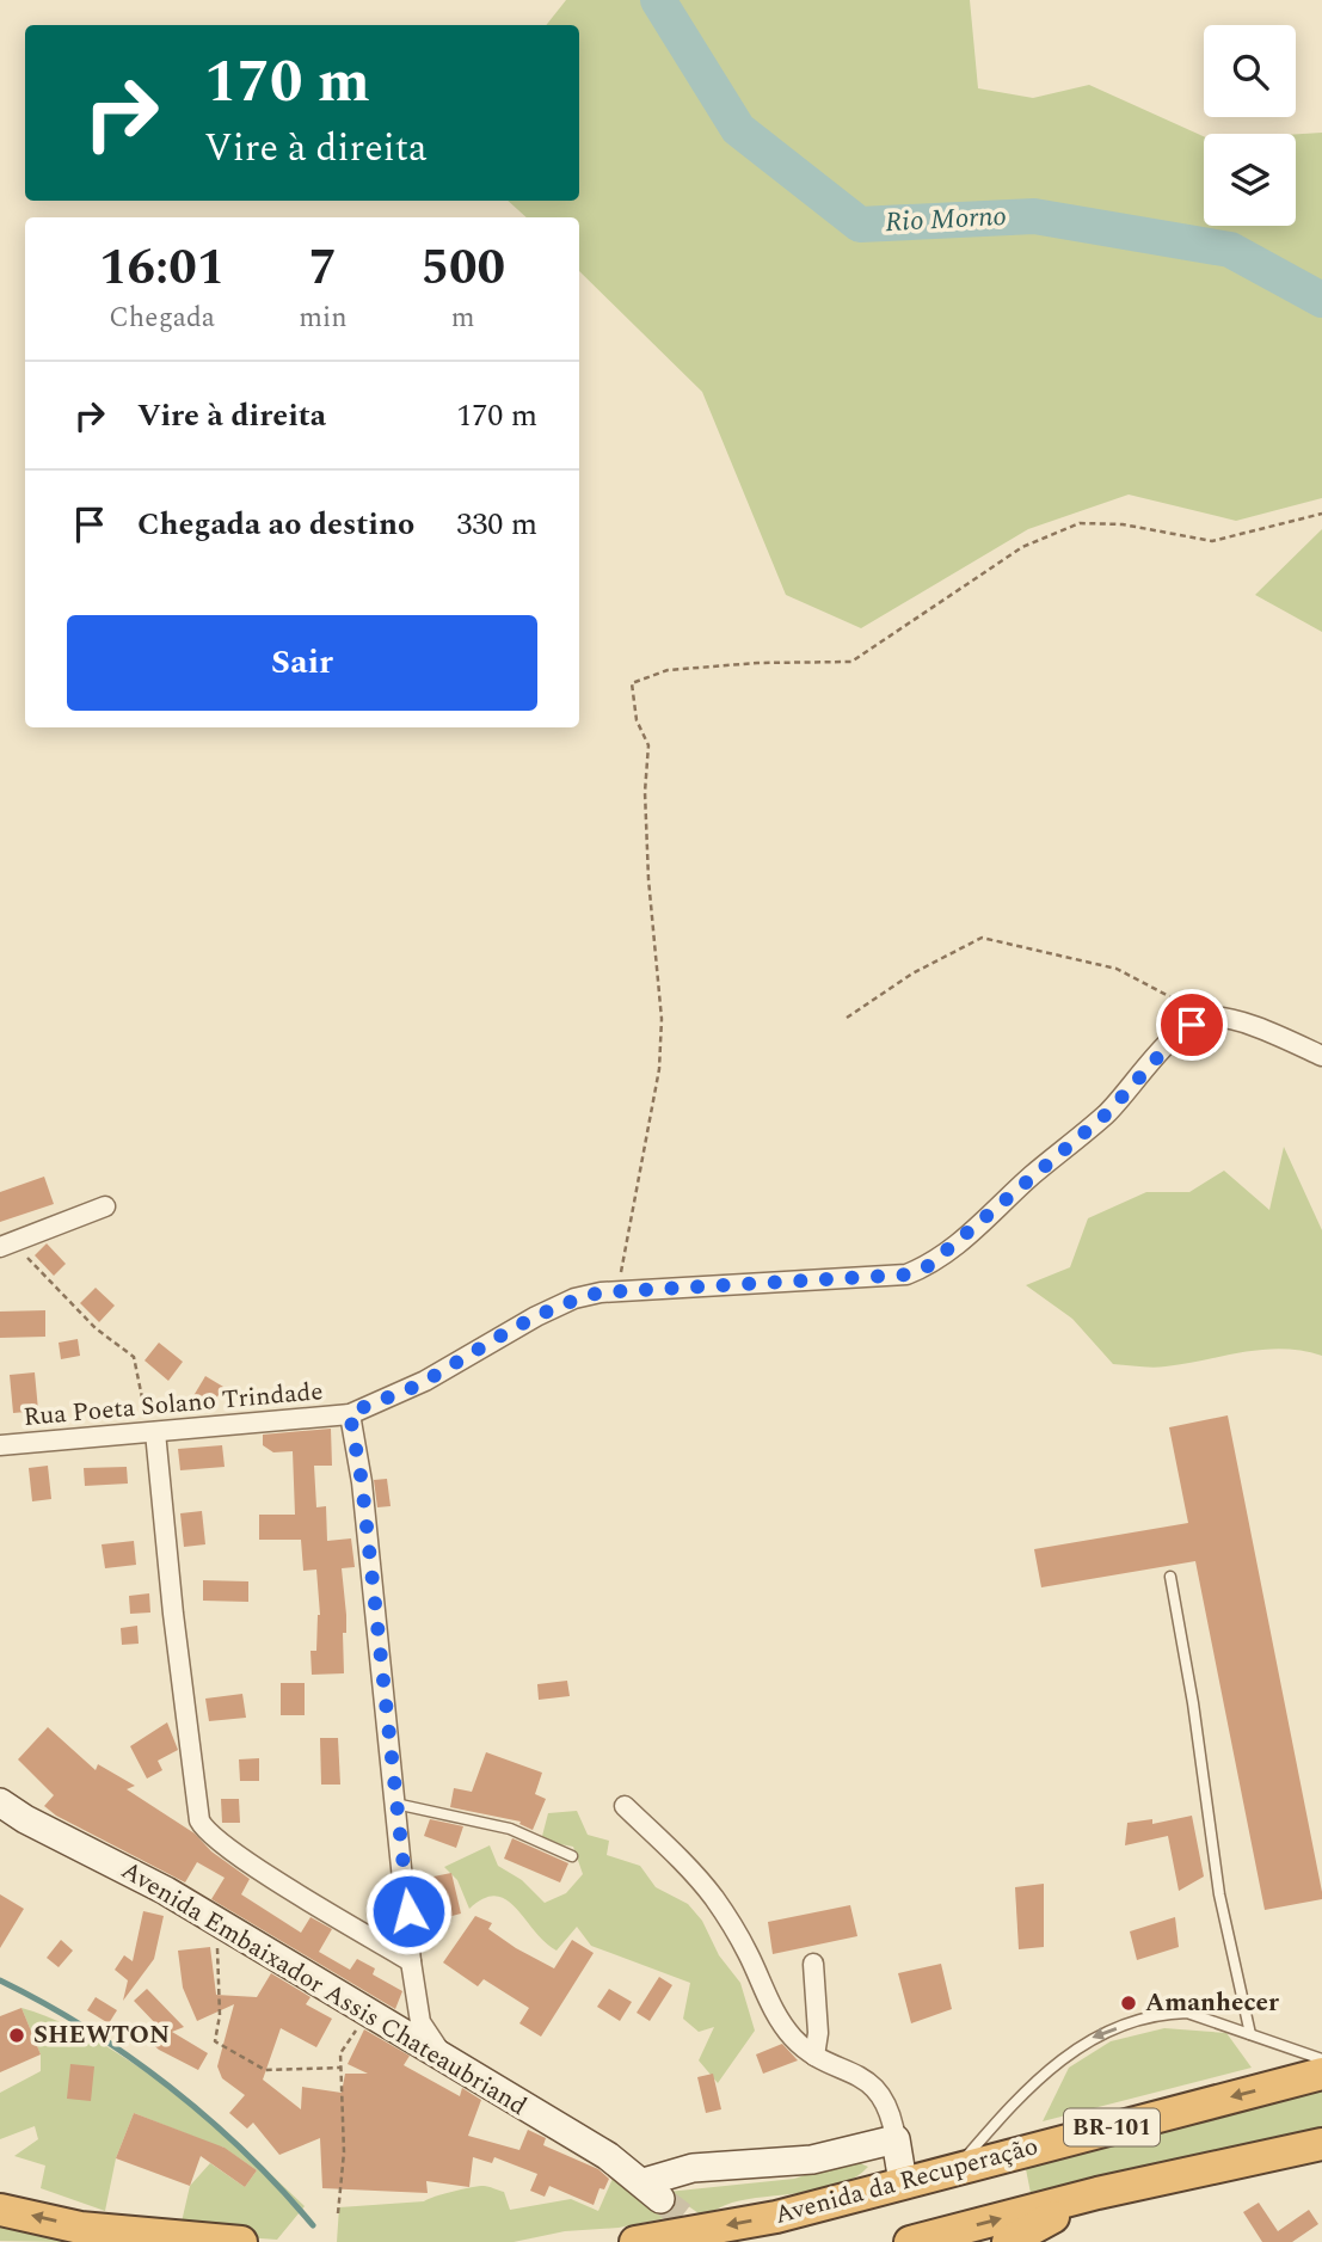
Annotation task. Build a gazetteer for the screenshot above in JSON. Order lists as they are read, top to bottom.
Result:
{
  "streets": {
    "highway": ["BR-101", "Avenida da Recuperação"],
    "main road": ["Avenida Embaixador Assis Chateaubriand"],
    "street": ["Rua Poeta Solano Trindade"]
  },
  "crossings": [
    ["Rua Poeta Solano Trindade", "Avenida Embaixador Assis Chateaubriand"]
  ],
  "water": ["Rio Morno"],
  "places": ["Amanhecer", "SHEWTON"],
  "page": {
    "turn": ["170 m", "Vire à direita"],
    "eta": [
      "16:01",
      "Chegada",
      "7",
      "min",
      "500",
      "m"
    ],
    "list": [
      {
        "name": "Vire à direita",
        "value": "170 m"
      },
      {
        "name": "Chegada ao destino",
        "value": "330 m"
      }
    ],
    "buttons": "Sair"
  }
}
